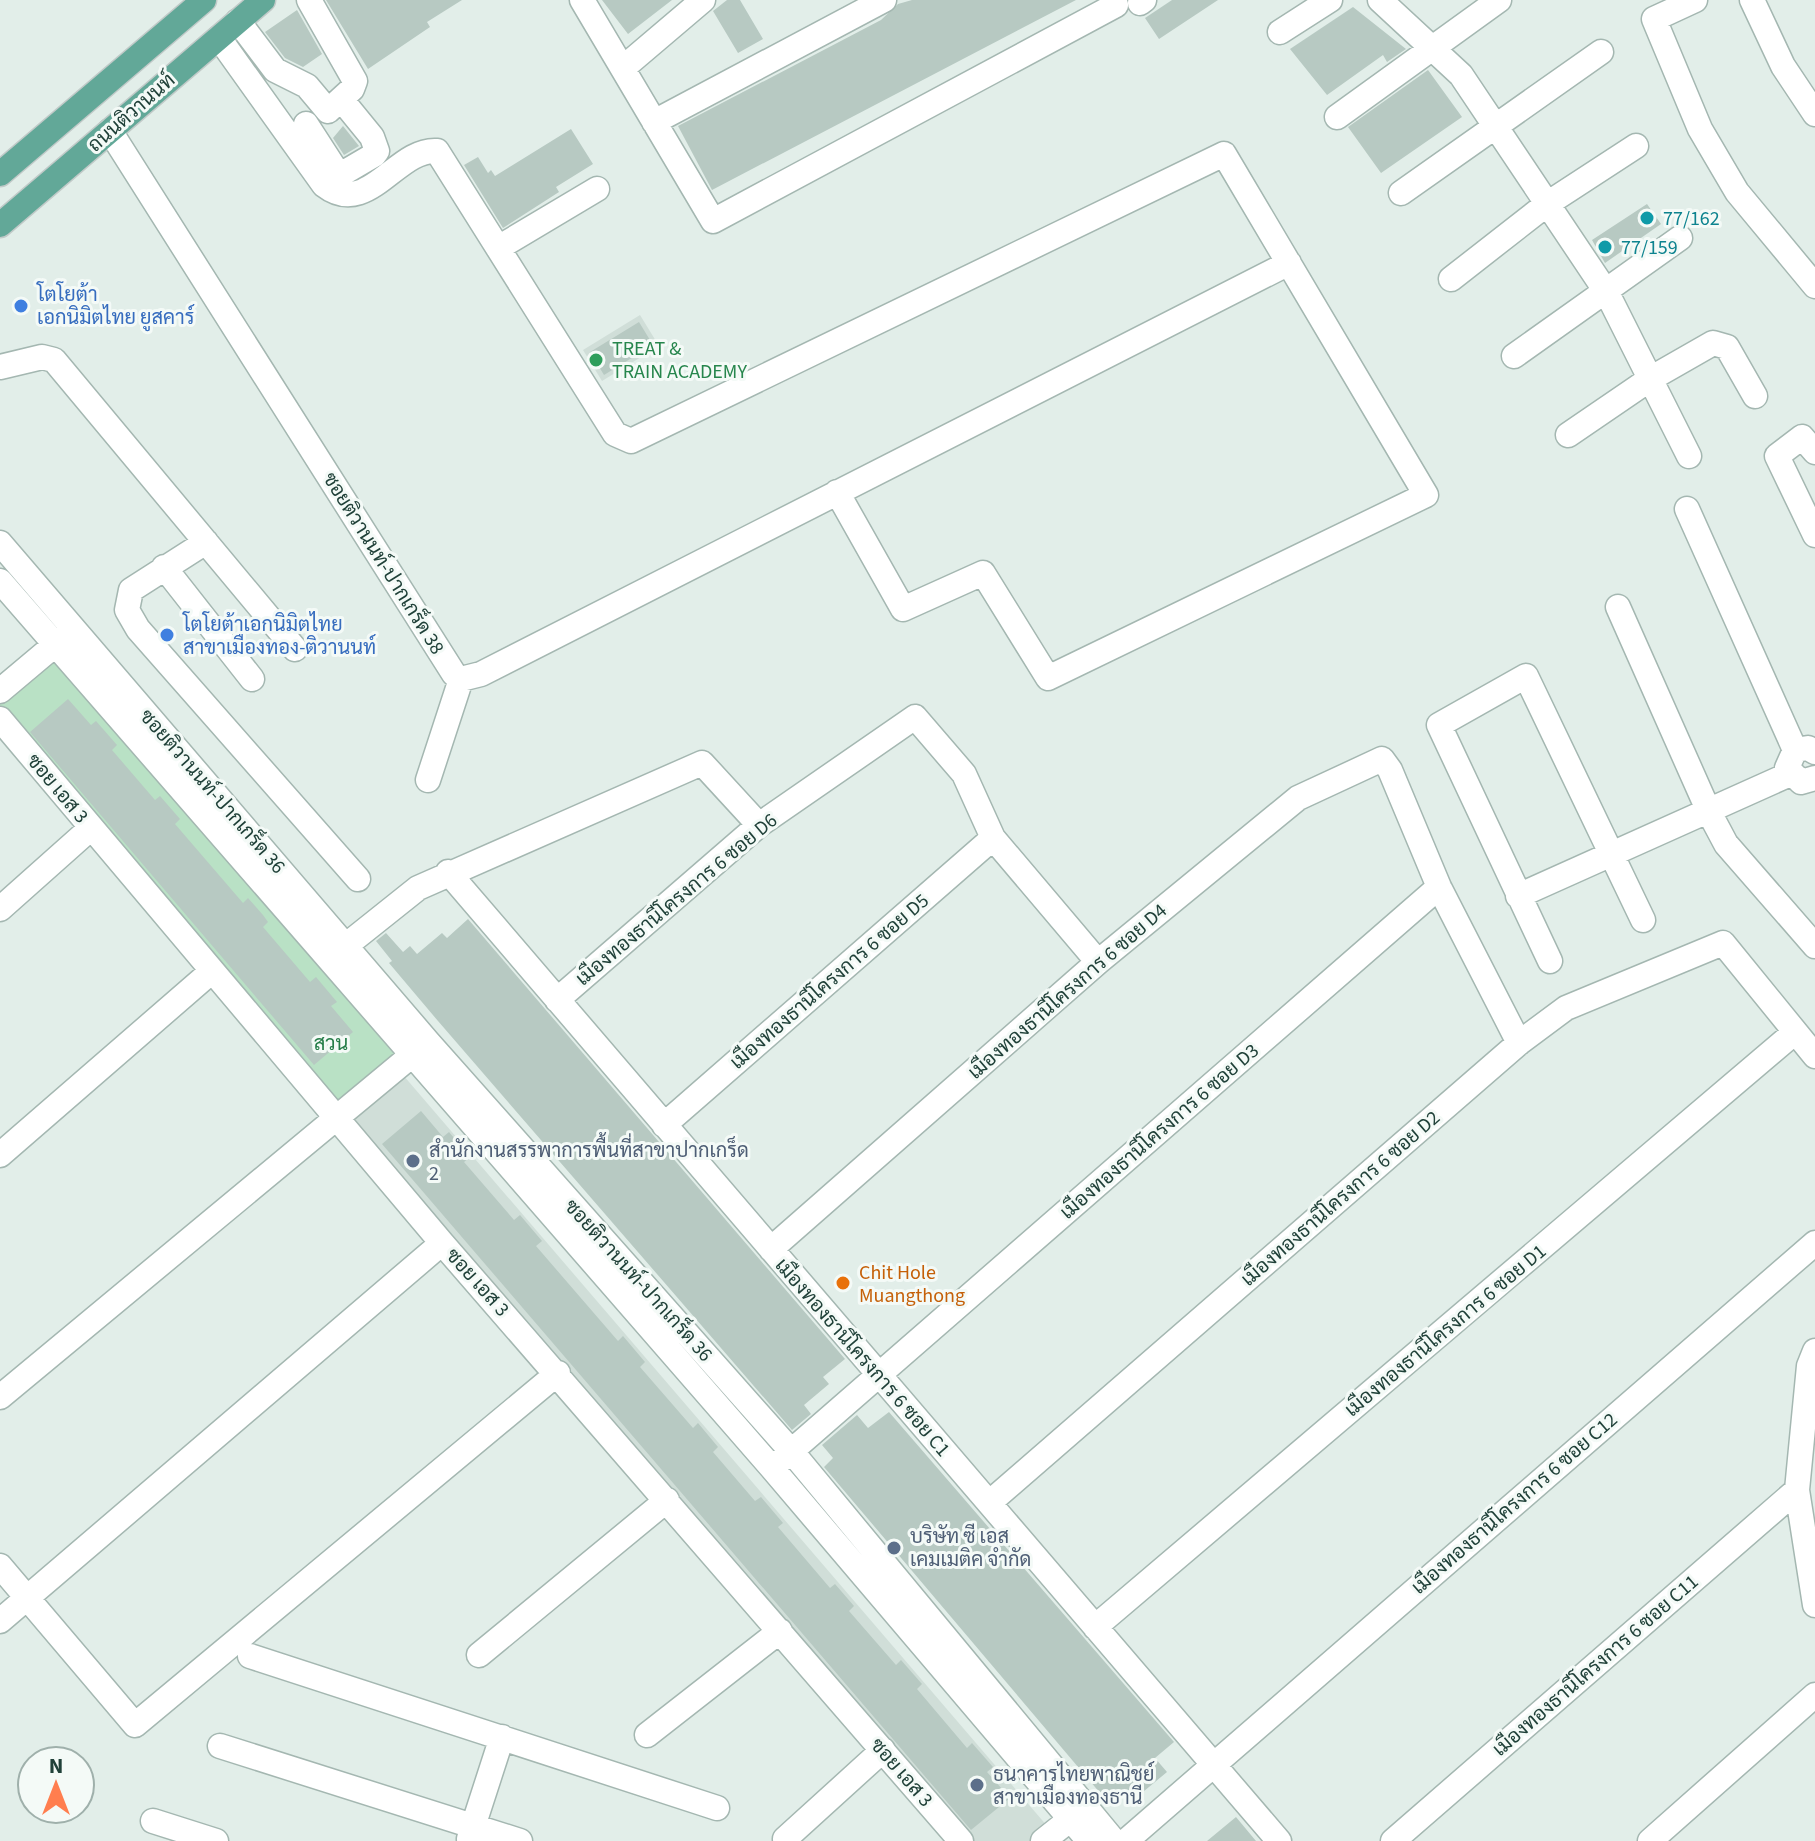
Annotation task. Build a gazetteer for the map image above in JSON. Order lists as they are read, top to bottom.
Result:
{
  "streets": {
    "main road": ["ถนนติวานนท์"],
    "street": [
      "ซอยติวานนท์-ปากเกร็ด 38",
      "ซอย เอส 3",
      "ซอยติวานนท์-ปากเกร็ด 36",
      "เมืองทองธานีโครงการ 6 ซอย D6",
      "เมืองทองธานีโครงการ 6 ซอย D5",
      "เมืองทองธานีโครงการ 6 ซอย D4",
      "เมืองทองธานีโครงการ 6 ซอย D3",
      "เมืองทองธานีโครงการ 6 ซอย D2",
      "เมืองทองธานีโครงการ 6 ซอย D1",
      "เมืองทองธานีโครงการ 6 ซอย C1",
      "เมืองทองธานีโครงการ 6 ซอย C12",
      "เมืองทองธานีโครงการ 6 ซอย C11"
    ]
  },
  "crossings": [
    ["ถนนติวานนท์", "ซอยติวานนท์-ปากเกร็ด 38"],
    ["ซอยติวานนท์-ปากเกร็ด 36", "เมืองทองธานีโครงการ 6 ซอย D3"],
    ["เมืองทองธานีโครงการ 6 ซอย D6", "เมืองทองธานีโครงการ 6 ซอย D5"],
    ["เมืองทองธานีโครงการ 6 ซอย D6", "เมืองทองธานีโครงการ 6 ซอย C1"],
    ["เมืองทองธานีโครงการ 6 ซอย D5", "เมืองทองธานีโครงการ 6 ซอย C1"],
    ["เมืองทองธานีโครงการ 6 ซอย D4", "เมืองทองธานีโครงการ 6 ซอย D3"],
    ["เมืองทองธานีโครงการ 6 ซอย D4", "เมืองทองธานีโครงการ 6 ซอย C1"],
    ["เมืองทองธานีโครงการ 6 ซอย D3", "เมืองทองธานีโครงการ 6 ซอย C1"],
    ["เมืองทองธานีโครงการ 6 ซอย D2", "เมืองทองธานีโครงการ 6 ซอย D1"],
    ["เมืองทองธานีโครงการ 6 ซอย D2", "เมืองทองธานีโครงการ 6 ซอย C1"],
    ["เมืองทองธานีโครงการ 6 ซอย D1", "เมืองทองธานีโครงการ 6 ซอย C1"],
    ["เมืองทองธานีโครงการ 6 ซอย C1", "เมืองทองธานีโครงการ 6 ซอย C12"]
  ],
  "parks": ["สวน"],
  "places": [
    "77/162",
    "77/159",
    "โตโยต้า เอกนิมิตไทย ยูสคาร์",
    "TREAT & TRAIN ACADEMY",
    "โตโยต้าเอกนิมิตไทย สาขาเมืองทอง-ติวานนท์",
    "สำนักงานสรรพาการพื้นที่สาขาปากเกร็ด 2",
    "Chit Hole Muangthong",
    "บริษัท ซี เอส เคมเมติค จำกัด",
    "ธนาคารไทยพาณิชย์ สาขาเมืองทองธานี"
  ],
  "north": "top"
}
